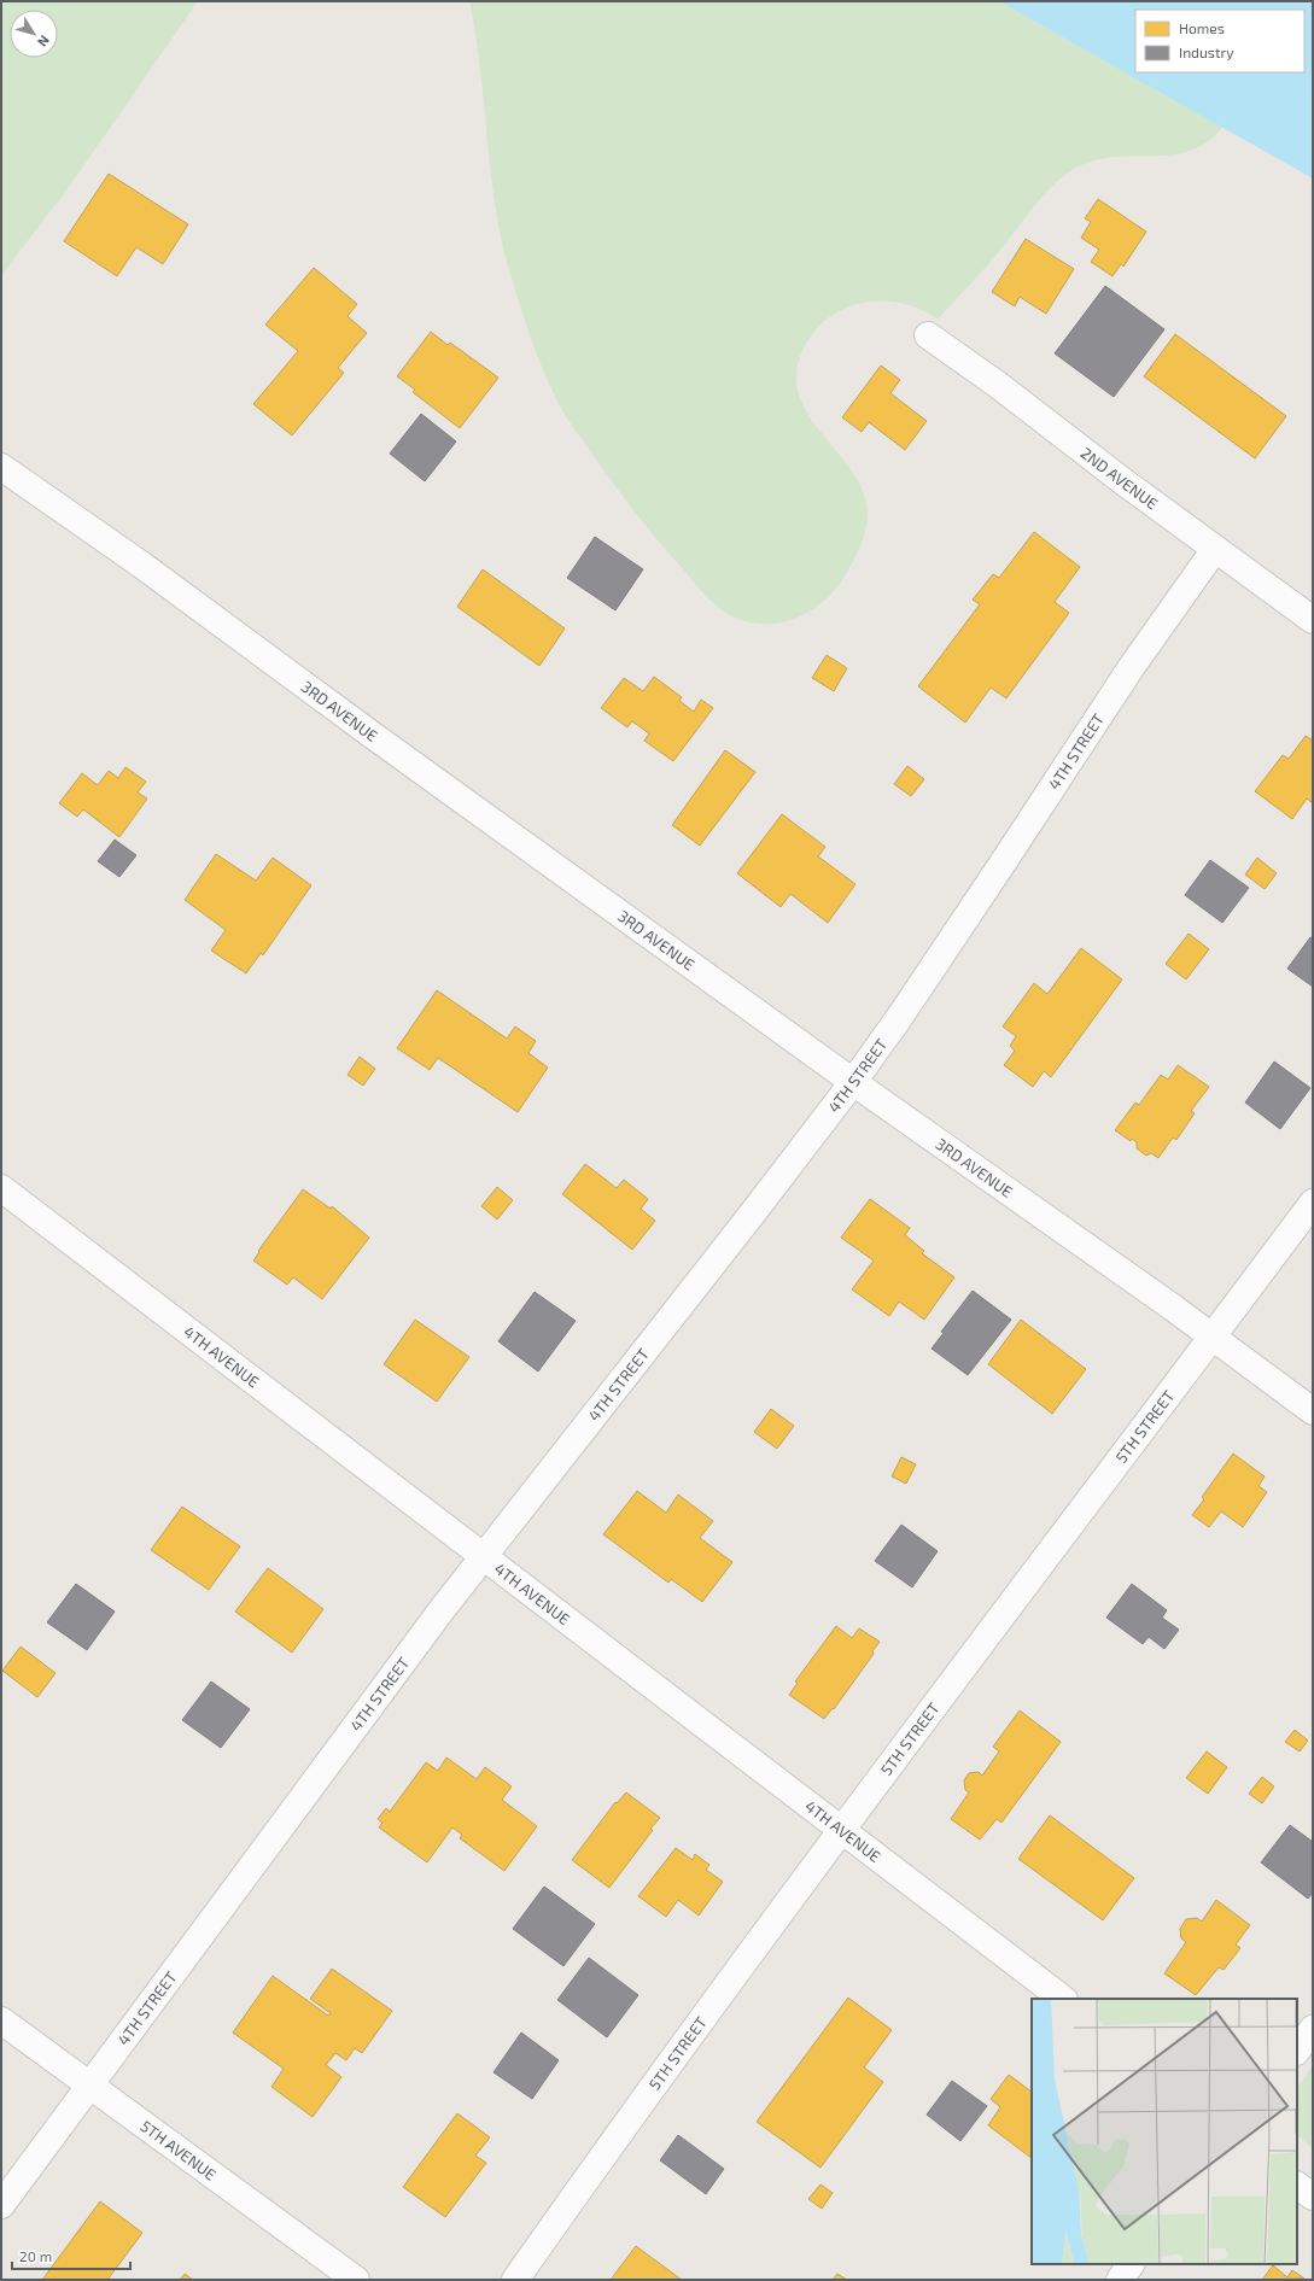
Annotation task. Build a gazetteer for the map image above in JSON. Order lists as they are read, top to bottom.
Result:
{
  "streets": {
    "street": [
      "2ND AVENUE",
      "3RD AVENUE",
      "4TH STREET",
      "4TH AVENUE",
      "5TH STREET",
      "5TH AVENUE"
    ]
  },
  "crossings": [
    ["2ND AVENUE", "4TH STREET"],
    ["3RD AVENUE", "4TH STREET"],
    ["3RD AVENUE", "5TH STREET"],
    ["4TH STREET", "4TH AVENUE"],
    ["4TH STREET", "5TH AVENUE"],
    ["4TH AVENUE", "5TH STREET"]
  ],
  "legend": ["Homes", "Industry"],
  "scale_bar": "20 m",
  "north": "bottom right"
}
